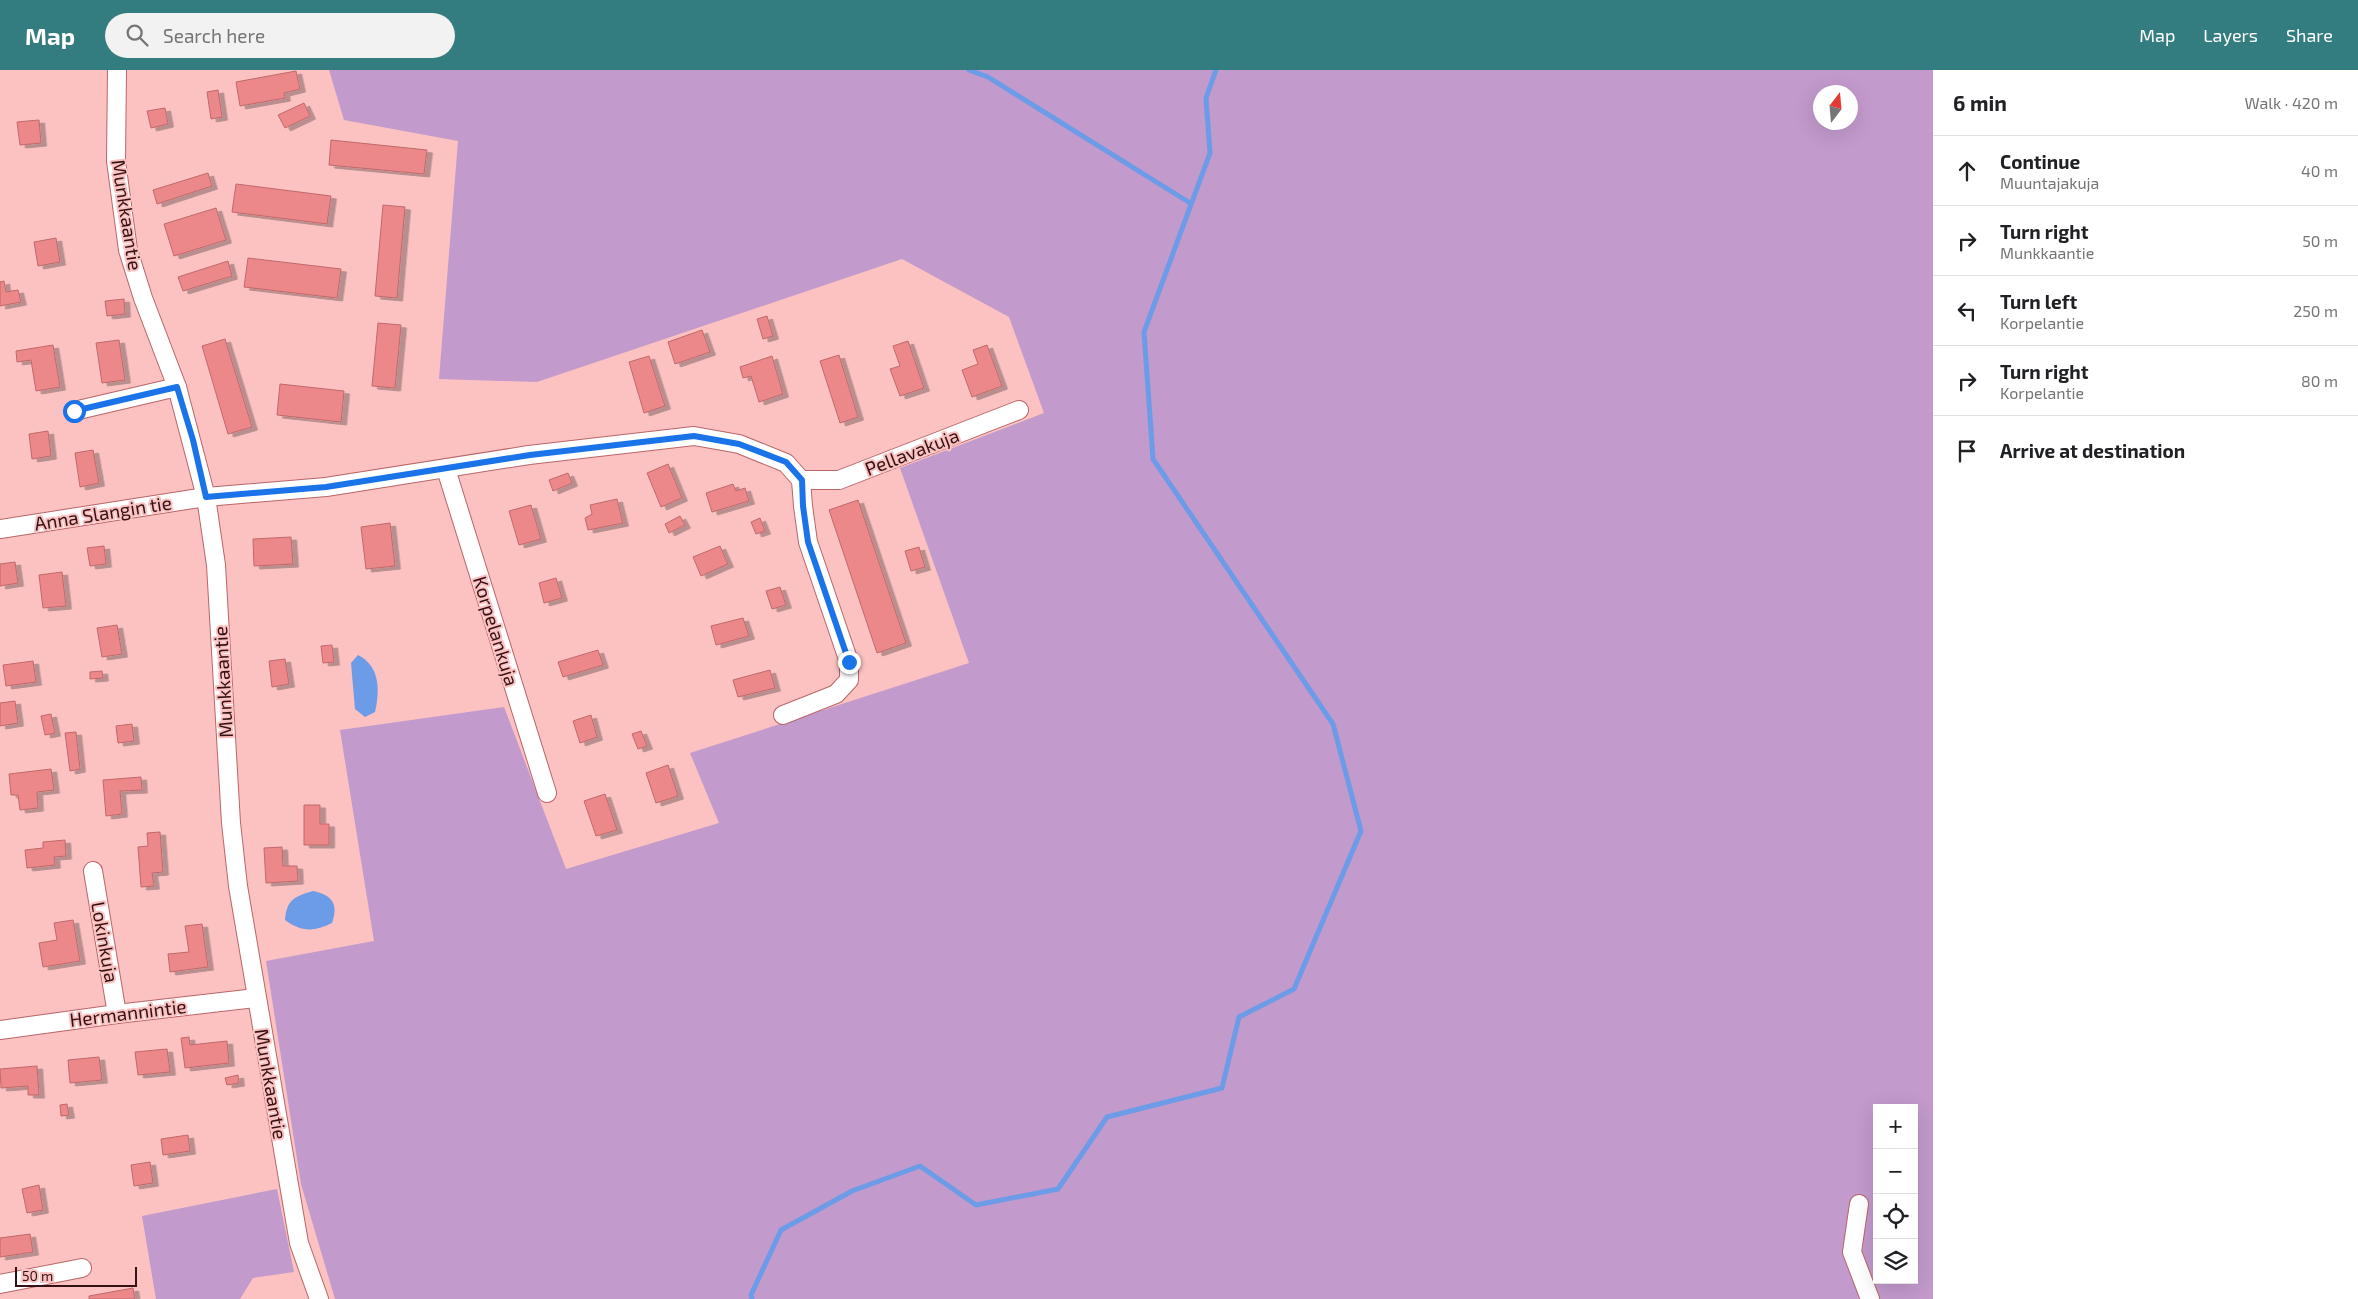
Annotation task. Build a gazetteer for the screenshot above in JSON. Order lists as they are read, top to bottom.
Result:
{
  "streets": {
    "street": [
      "Munkkaantie",
      "Pellavakuja",
      "Anna Slangin tie",
      "Korpelankuja",
      "Lokinkuja",
      "Hermannintie"
    ]
  },
  "crossings": [
    ["Munkkaantie", "Anna Slangin tie"],
    ["Munkkaantie", "Hermannintie"],
    ["Pellavakuja", "Anna Slangin tie"],
    ["Anna Slangin tie", "Korpelankuja"],
    ["Lokinkuja", "Hermannintie"]
  ],
  "scale_bar": "50 m",
  "north": "top",
  "page": {
    "header": "Map",
    "search": "Search here",
    "nav": ["Map", "Layers", "Share"],
    "heading": ["6 min", "Walk · 420 m"],
    "list": [
      ["Continue", "Muuntajakuja", "40 m"],
      ["Turn right", "Munkkaantie", "50 m"],
      ["Turn left", "Korpelantie", "250 m"],
      ["Turn right", "Korpelantie", "80 m"],
      "Arrive at destination"
    ],
    "map_buttons": ["+", "−"],
    "scale": "50 m"
  }
}
